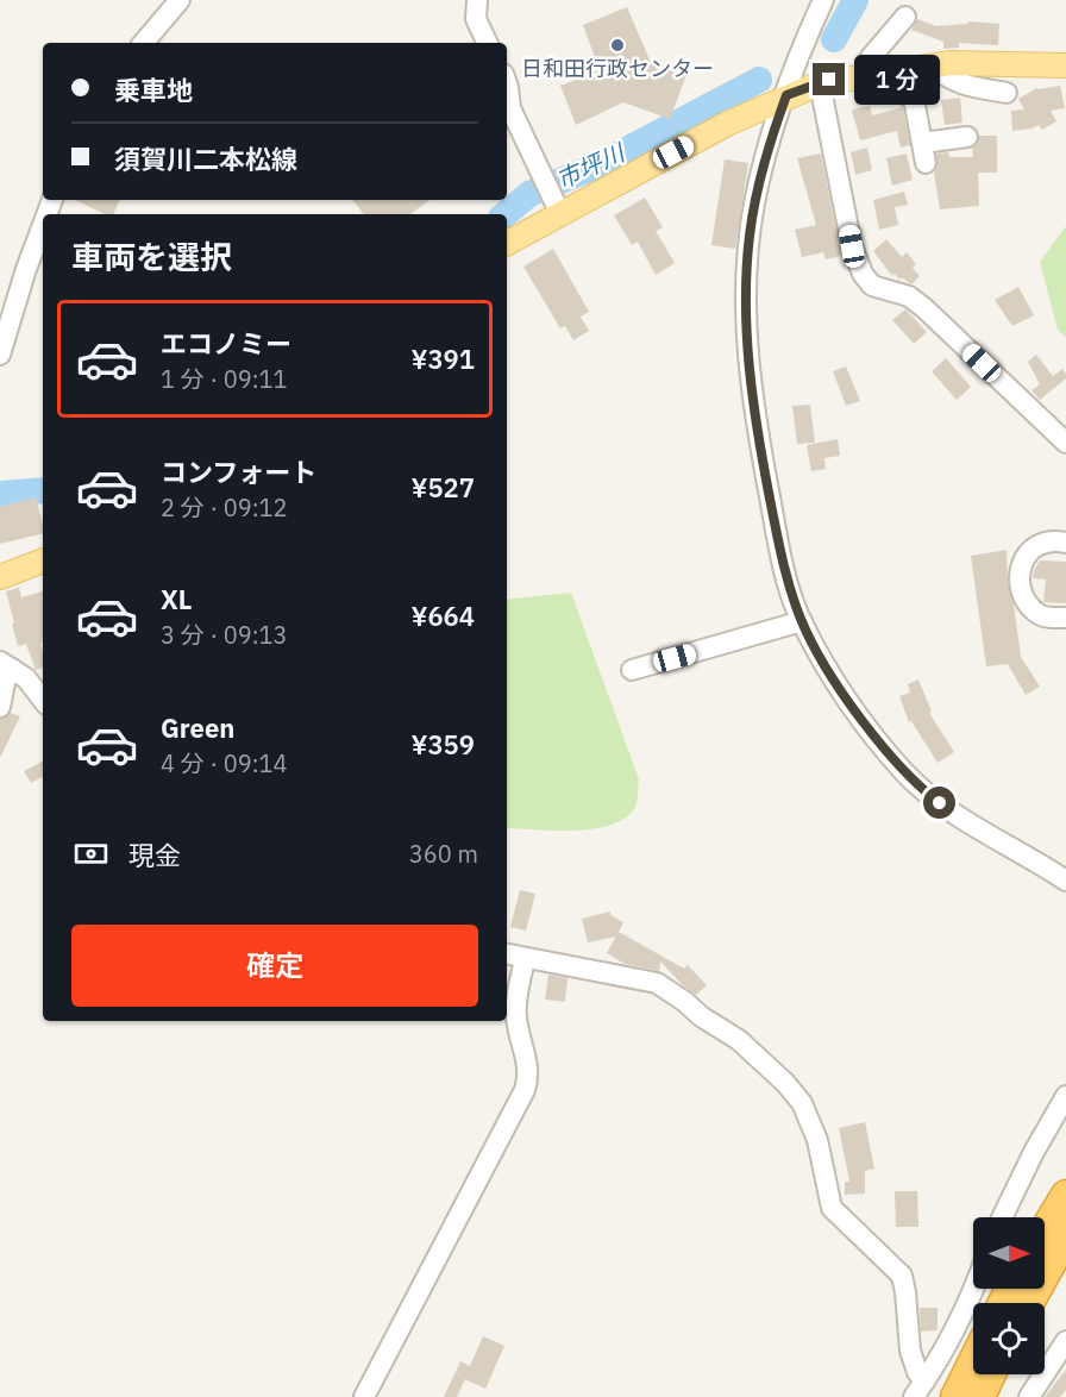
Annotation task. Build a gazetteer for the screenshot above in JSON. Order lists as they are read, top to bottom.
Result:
{
  "water": ["市坪川"],
  "places": ["日和田行政センター"],
  "north": "right",
  "page": {
    "banner": ["乗車地", "須賀川二本松線"],
    "bubble": "1 分",
    "heading": "車両を選択",
    "list": [
      {
        "name": "エコノミー",
        "note": "1 分 · 09:11",
        "value": "¥391"
      },
      {
        "name": "コンフォート",
        "note": "2 分 · 09:12",
        "value": "¥527"
      },
      {
        "name": "XL",
        "note": "3 分 · 09:13",
        "value": "¥664"
      },
      {
        "name": "Green",
        "note": "4 分 · 09:14",
        "value": "¥359"
      }
    ],
    "pay": ["現金", "360 m"],
    "buttons": "確定"
  }
}
